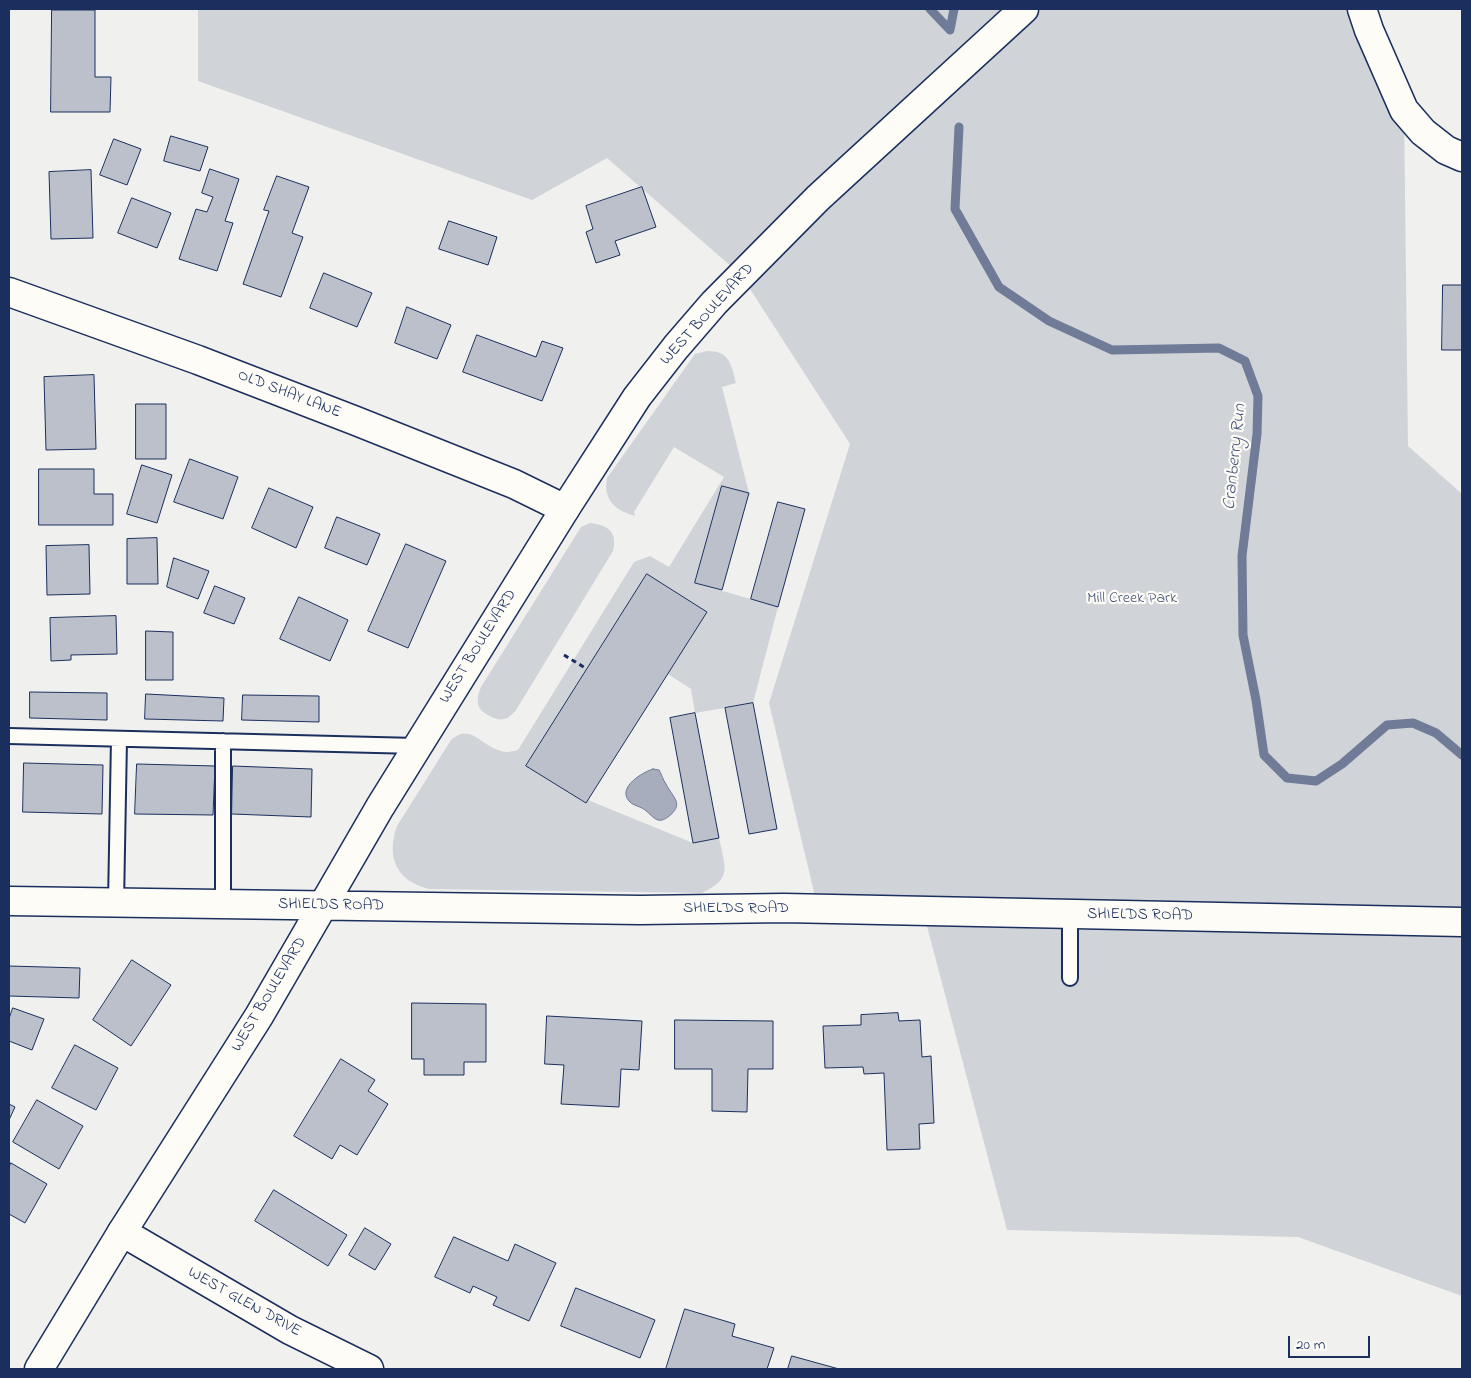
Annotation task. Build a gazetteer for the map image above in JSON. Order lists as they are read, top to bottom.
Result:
{
  "streets": {
    "street": [
      "WEST BOULEVARD",
      "OLD SHAY LANE",
      "SHIELDS ROAD",
      "WEST GLEN DRIVE"
    ]
  },
  "crossings": [
    ["WEST BOULEVARD", "OLD SHAY LANE"],
    ["WEST BOULEVARD", "SHIELDS ROAD"],
    ["WEST BOULEVARD", "WEST GLEN DRIVE"]
  ],
  "water": ["Cranberry Run"],
  "parks": ["Mill Creek Park"],
  "scale_bar": "20 m"
}
